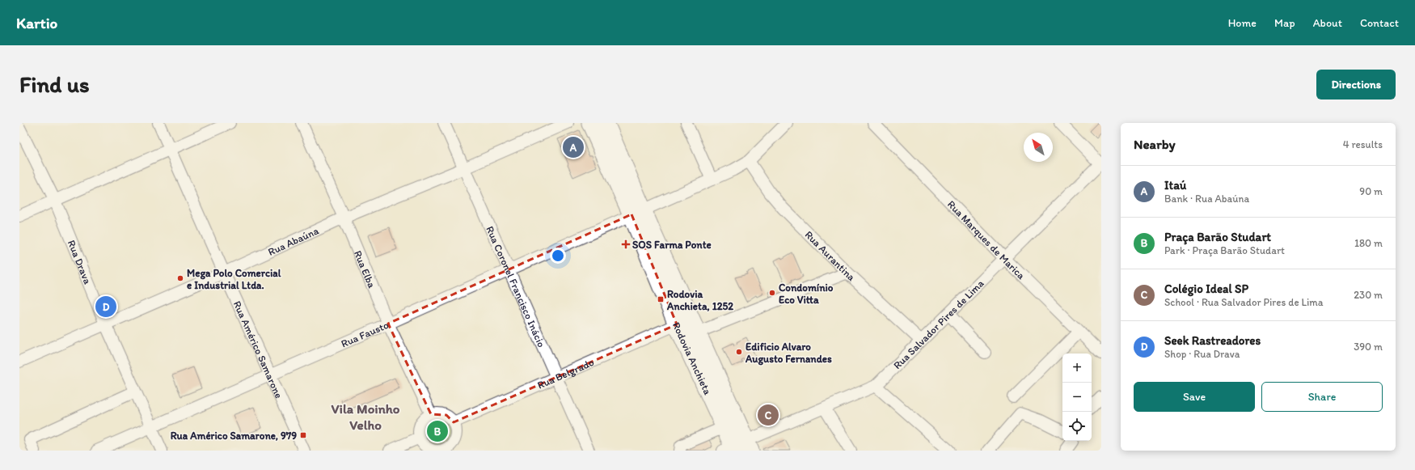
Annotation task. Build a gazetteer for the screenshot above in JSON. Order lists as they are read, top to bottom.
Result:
{
  "streets": {
    "highway": ["Rodovia Anchieta"],
    "street": [
      "Rua Marques de Marica",
      "Rua Abaúna",
      "Rua Aurantina",
      "Rua Drava",
      "Rua Elba",
      "Rua Coronel Francisco Inácio",
      "Rua Salvador Pires de Lima",
      "Rua Fausto",
      "Rua Américo Samarone",
      "Rua Belgrado"
    ]
  },
  "crossings": [
    ["Rua Marques de Marica", "Rua Salvador Pires de Lima"],
    ["Rua Abaúna", "Rua Drava"],
    ["Rua Abaúna", "Rua Elba"],
    ["Rua Abaúna", "Rua Coronel Francisco Inácio"],
    ["Rua Abaúna", "Rua Américo Samarone"],
    ["Rua Aurantina", "Rua Salvador Pires de Lima"],
    ["Rua Aurantina", "Rua Fausto"],
    ["Rua Drava", "Rua Fausto"],
    ["Rua Elba", "Rua Fausto"],
    ["Rua Elba", "Rua Belgrado"],
    ["Rua Coronel Francisco Inácio", "Rua Fausto"],
    ["Rua Coronel Francisco Inácio", "Rua Belgrado"],
    ["Rua Salvador Pires de Lima", "Rodovia Anchieta"],
    ["Rua Fausto", "Rua Américo Samarone"],
    ["Rua Fausto", "Rodovia Anchieta"],
    ["Rodovia Anchieta", "Rua Belgrado"]
  ],
  "districts": ["Vila Moinho Velho"],
  "places": {
    "health": ["SOS Farma Ponte"],
    "other": ["Mega Polo Comercial e Industrial Ltda.", "Condomínio Eco Vitta", "Edificio Alvaro Augusto Fernandes"],
    "transit": ["Rodovia Anchieta, 1252", "Rua Américo Samarone, 979"]
  },
  "north": "top left",
  "page": {
    "header": "Kartio",
    "nav": [
      "Home",
      "Map",
      "About",
      "Contact"
    ],
    "buttons": [
      "Directions",
      ["Save", "Share"]
    ],
    "title": "Find us",
    "heading": ["Nearby", "4 results"],
    "pins": [
      "A",
      "D",
      "C",
      "B"
    ],
    "list": [
      {
        "mark": "A",
        "name": "Itaú",
        "note": "Bank · Rua Abaúna",
        "value": "90 m"
      },
      {
        "mark": "B",
        "name": "Praça Barão Studart",
        "note": "Park · Praça Barão Studart",
        "value": "180 m"
      },
      {
        "mark": "C",
        "name": "Colégio Ideal SP",
        "note": "School · Rua Salvador Pires de Lima",
        "value": "230 m"
      },
      {
        "mark": "D",
        "name": "Seek Rastreadores",
        "note": "Shop · Rua Drava",
        "value": "390 m"
      }
    ],
    "map_buttons": ["+", "−"]
  }
}
